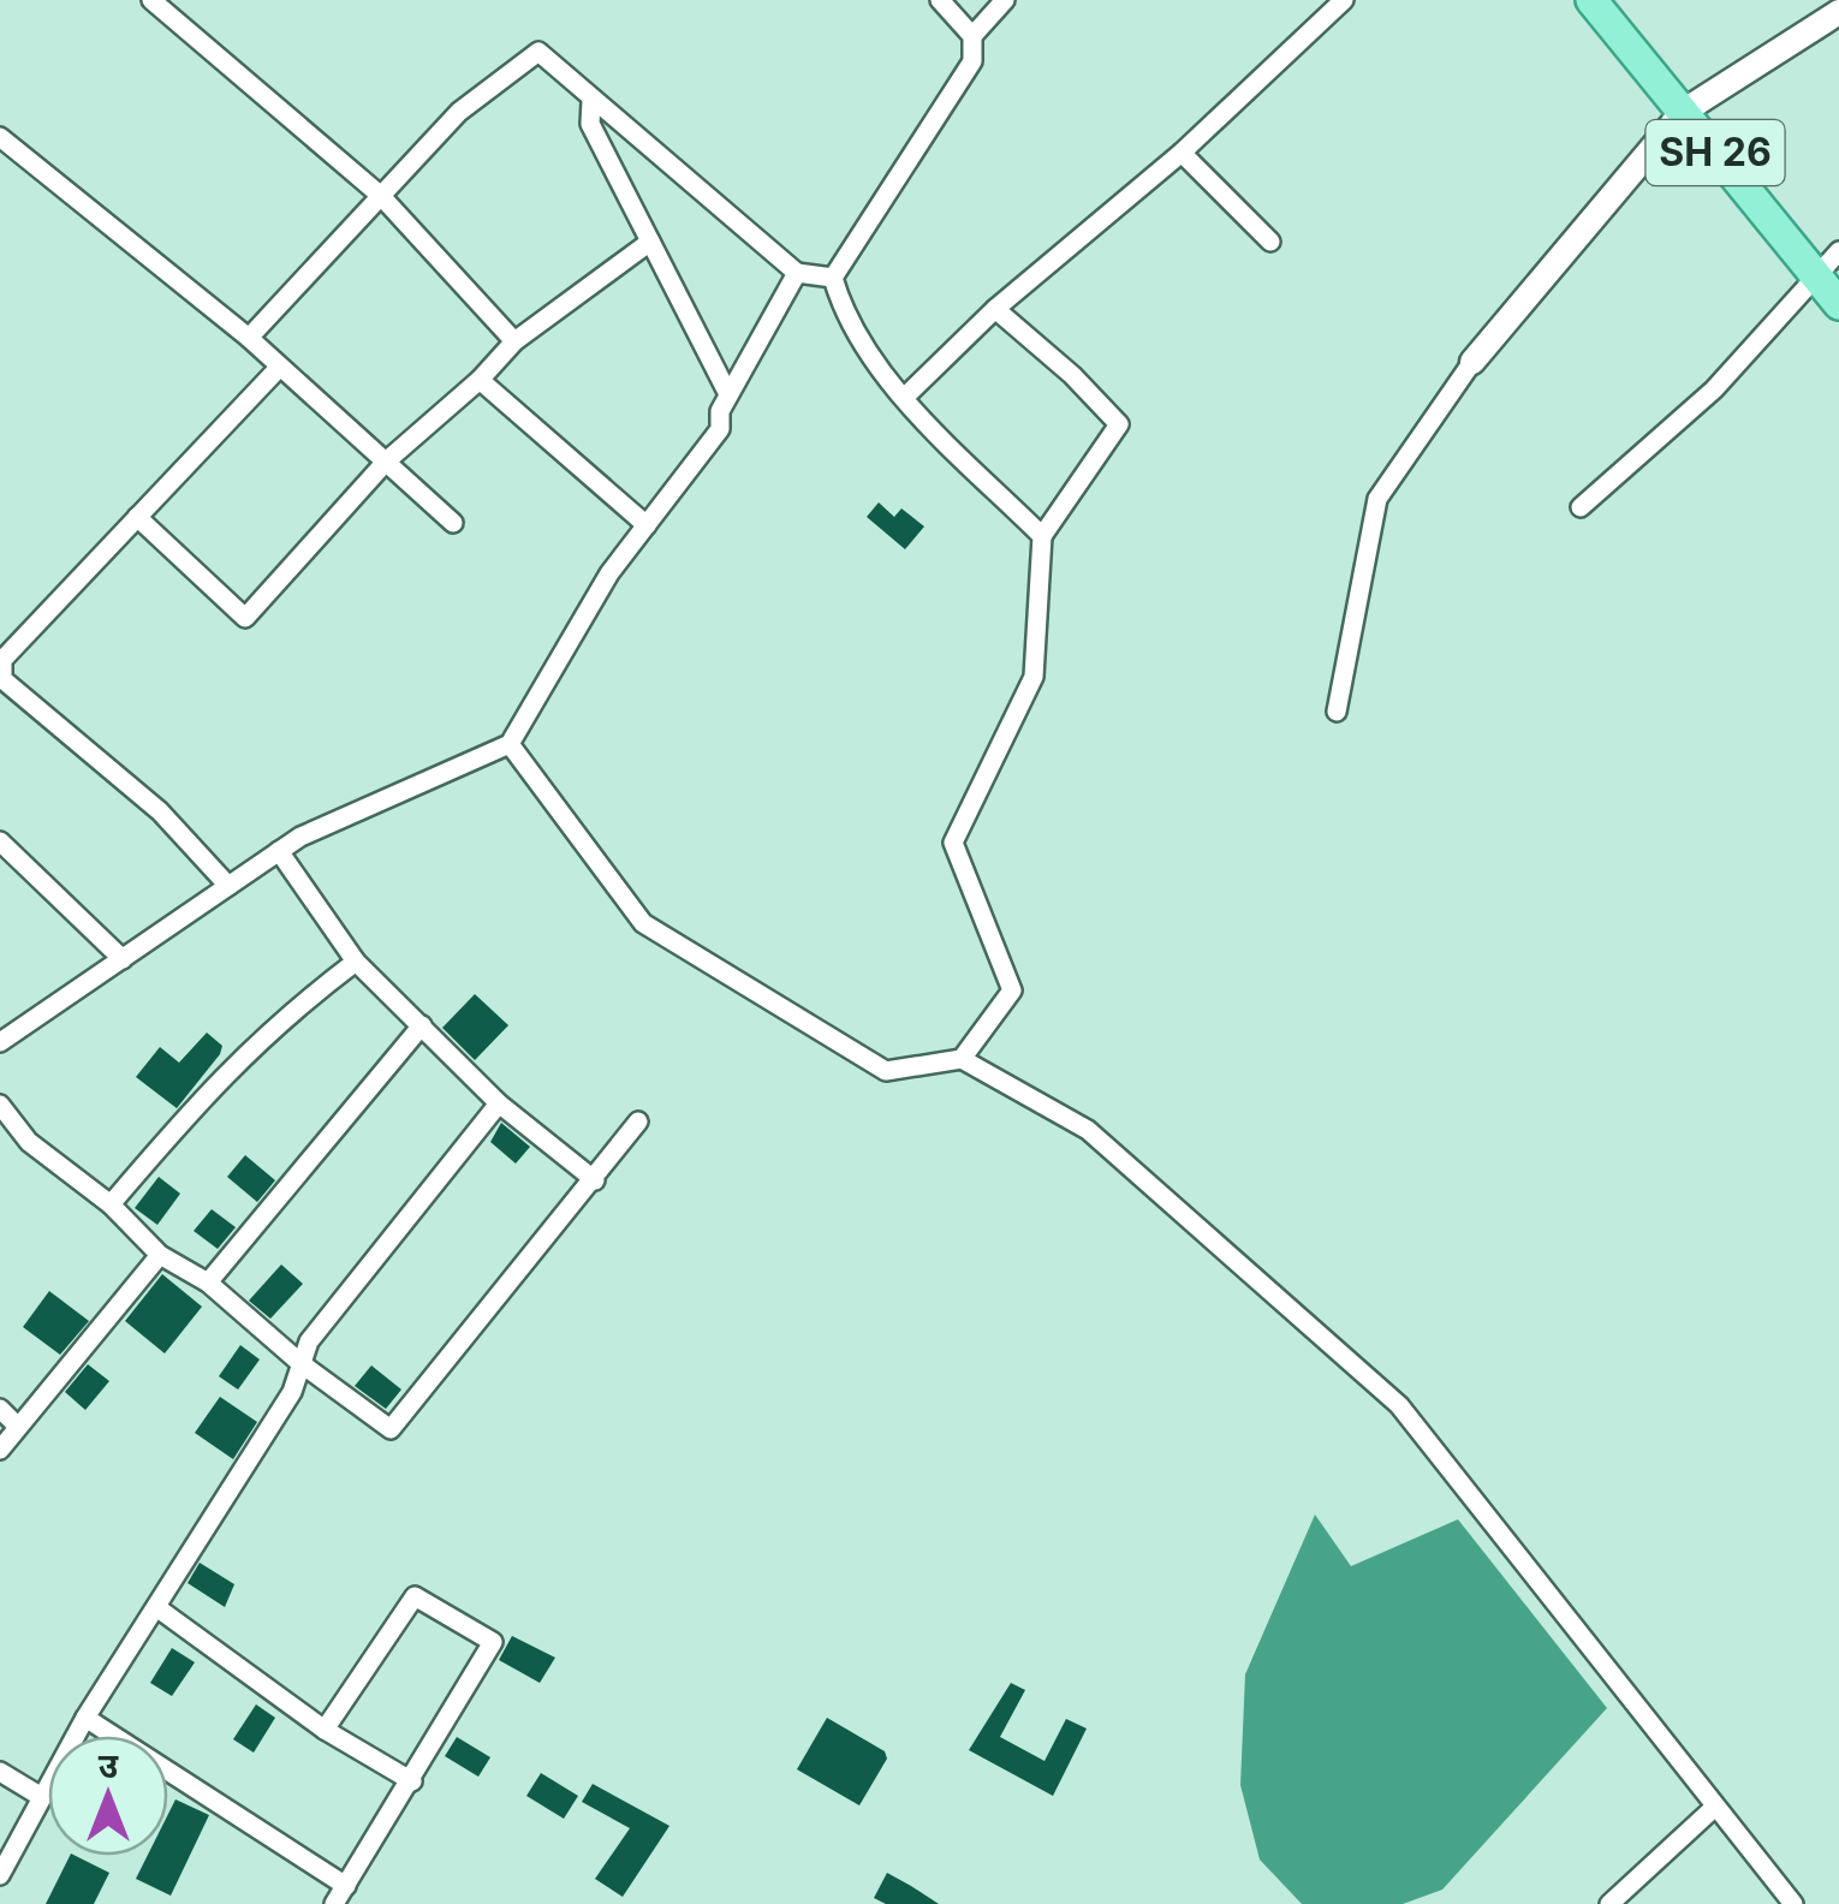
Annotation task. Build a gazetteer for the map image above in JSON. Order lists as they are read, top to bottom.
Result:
{
  "streets": {
    "main road": ["SH 26"]
  },
  "north": "top"
}
